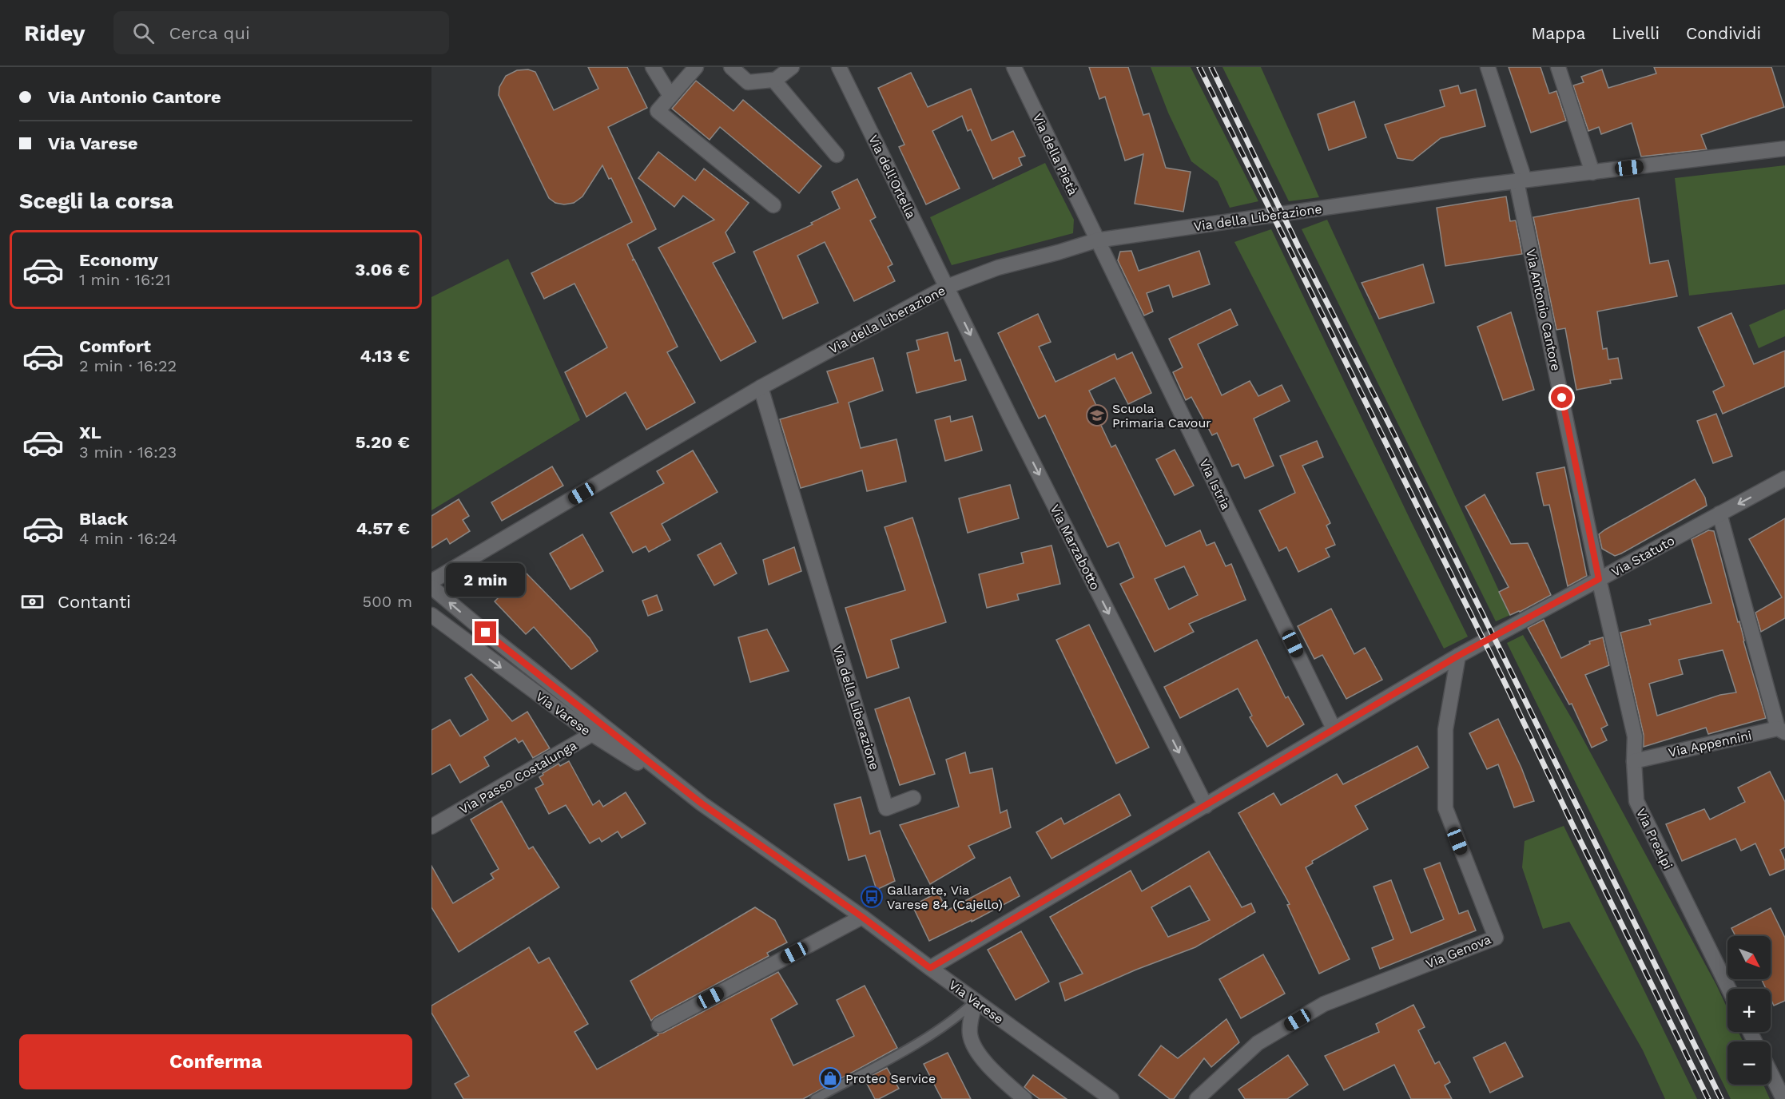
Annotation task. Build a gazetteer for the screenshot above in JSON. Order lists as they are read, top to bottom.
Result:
{
  "streets": {
    "street": [
      "Via della Pietà",
      "Via dell'Ortella",
      "Via della Liberazione",
      "Via Antonio Cantore",
      "Via Istria",
      "Via Marzabotto",
      "Via Statuto",
      "Via Varese",
      "Via Appennini",
      "Via Passo Costalunga",
      "Via Prealpi",
      "Via Genova"
    ]
  },
  "crossings": [
    ["Via della Pietà", "Via della Liberazione"],
    ["Via della Pietà", "Via Istria"],
    ["Via dell'Ortella", "Via della Liberazione"],
    ["Via dell'Ortella", "Via Marzabotto"],
    ["Via della Liberazione", "Via Antonio Cantore"],
    ["Via della Liberazione", "Via Istria"],
    ["Via della Liberazione", "Via Marzabotto"],
    ["Via Antonio Cantore", "Via Statuto"],
    ["Via Antonio Cantore", "Via Prealpi"],
    ["Via Istria", "Via Statuto"],
    ["Via Marzabotto", "Via Statuto"],
    ["Via Statuto", "Via Varese"],
    ["Via Statuto", "Via Prealpi"],
    ["Via Statuto", "Via Genova"],
    ["Via Varese", "Via Passo Costalunga"],
    ["Via Appennini", "Via Prealpi"]
  ],
  "one_way": ["Via Marzabotto"],
  "places": {
    "school or university": ["Scuola Primaria Cavour"],
    "bus stop": ["Gallarate, Via Varese 84 (Cajello)"],
    "shop": ["Proteo Service"]
  },
  "north": "bottom right",
  "page": {
    "header": "Ridey",
    "search": "Cerca qui",
    "nav": ["Mappa", "Livelli", "Condividi"],
    "banner": ["Via Antonio Cantore", "Via Varese"],
    "heading": "Scegli la corsa",
    "list": [
      {
        "name": "Economy",
        "note": "1 min · 16:21",
        "value": "3.06 €"
      },
      {
        "name": "Comfort",
        "note": "2 min · 16:22",
        "value": "4.13 €"
      },
      {
        "name": "XL",
        "note": "3 min · 16:23",
        "value": "5.20 €"
      },
      {
        "name": "Black",
        "note": "4 min · 16:24",
        "value": "4.57 €"
      }
    ],
    "bubble": "2 min",
    "pay": ["Contanti", "500 m"],
    "map_buttons": ["+", "−"],
    "buttons": "Conferma"
  }
}
